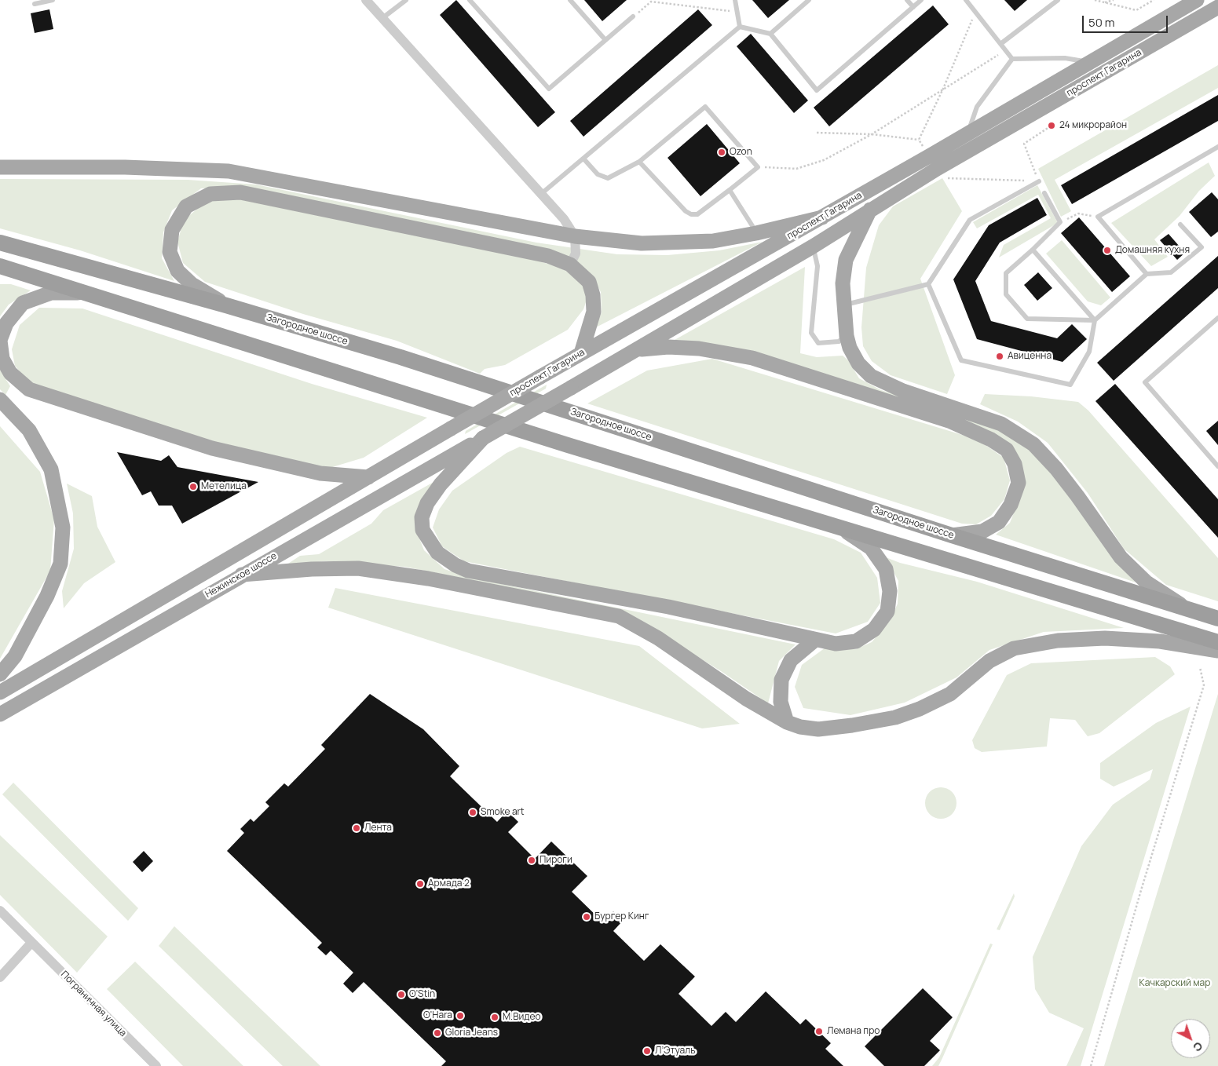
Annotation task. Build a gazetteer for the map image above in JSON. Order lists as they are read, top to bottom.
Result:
{
  "streets": {
    "highway": ["Загородное шоссе"],
    "main road": ["проспект Гагарина", "Нежинское шоссе"],
    "street": ["Пограничная улица"]
  },
  "crossings": [
    ["проспект Гагарина", "Нежинское шоссе"]
  ],
  "parks": ["Качкарский мар"],
  "places": [
    "24 микрорайон",
    "Ozon",
    "Домашняя кухня",
    "Авиценна",
    "Метелица",
    "Smoke art",
    "Лента",
    "Пироги",
    "Армада 2",
    "Бургер Кинг",
    "O'Stin",
    "O'Hara",
    "М.Видео",
    "Лемана про",
    "Gloria Jeans",
    "Л’Этуаль"
  ],
  "scale_bar": "50 m",
  "north": "bottom right"
}
